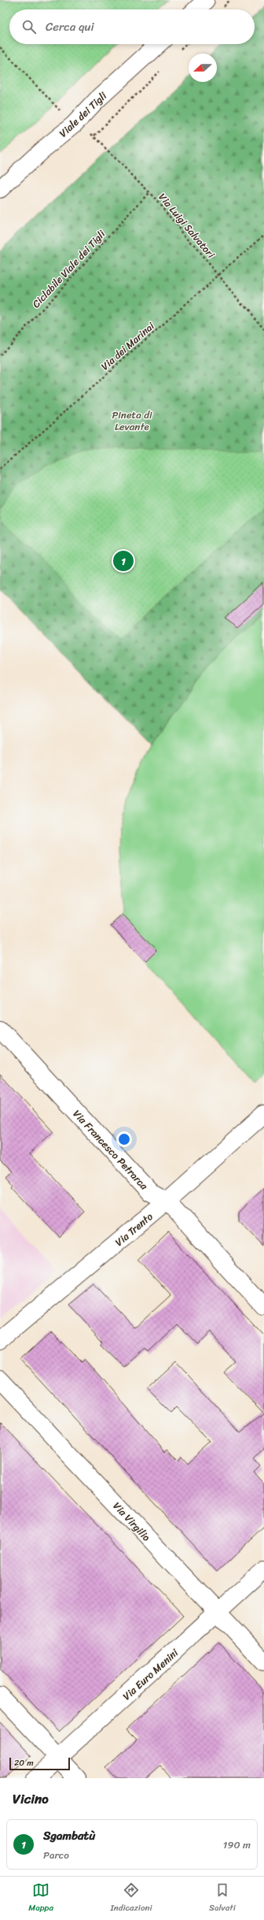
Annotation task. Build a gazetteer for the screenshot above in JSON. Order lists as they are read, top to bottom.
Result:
{
  "streets": {
    "street": [
      "Viale dei Tigli",
      "Via Francesco Petrarca",
      "Via Trento",
      "Via Virgilio",
      "Via Euro Menini"
    ],
    "path": ["Via Luigi Salvatori", "Ciclabile Viale dei Tigli", "Via dei Marinai"]
  },
  "crossings": [
    ["Via Luigi Salvatori", "Ciclabile Viale dei Tigli"],
    ["Via Luigi Salvatori", "Via dei Marinai"],
    ["Via Francesco Petrarca", "Via Trento"],
    ["Via Virgilio", "Via Euro Menini"]
  ],
  "parks": ["Pineta di Levante"],
  "scale_bar": "20 m",
  "north": "left",
  "page": {
    "search": "Cerca qui",
    "pins": "1",
    "scale": "20 m",
    "heading": "Vicino",
    "list": [
      {
        "mark": "1",
        "name": "Sgambatù",
        "note": "Parco",
        "value": "190 m"
      }
    ],
    "nav": ["Mappa", "Indicazioni", "Salvati"]
  }
}
